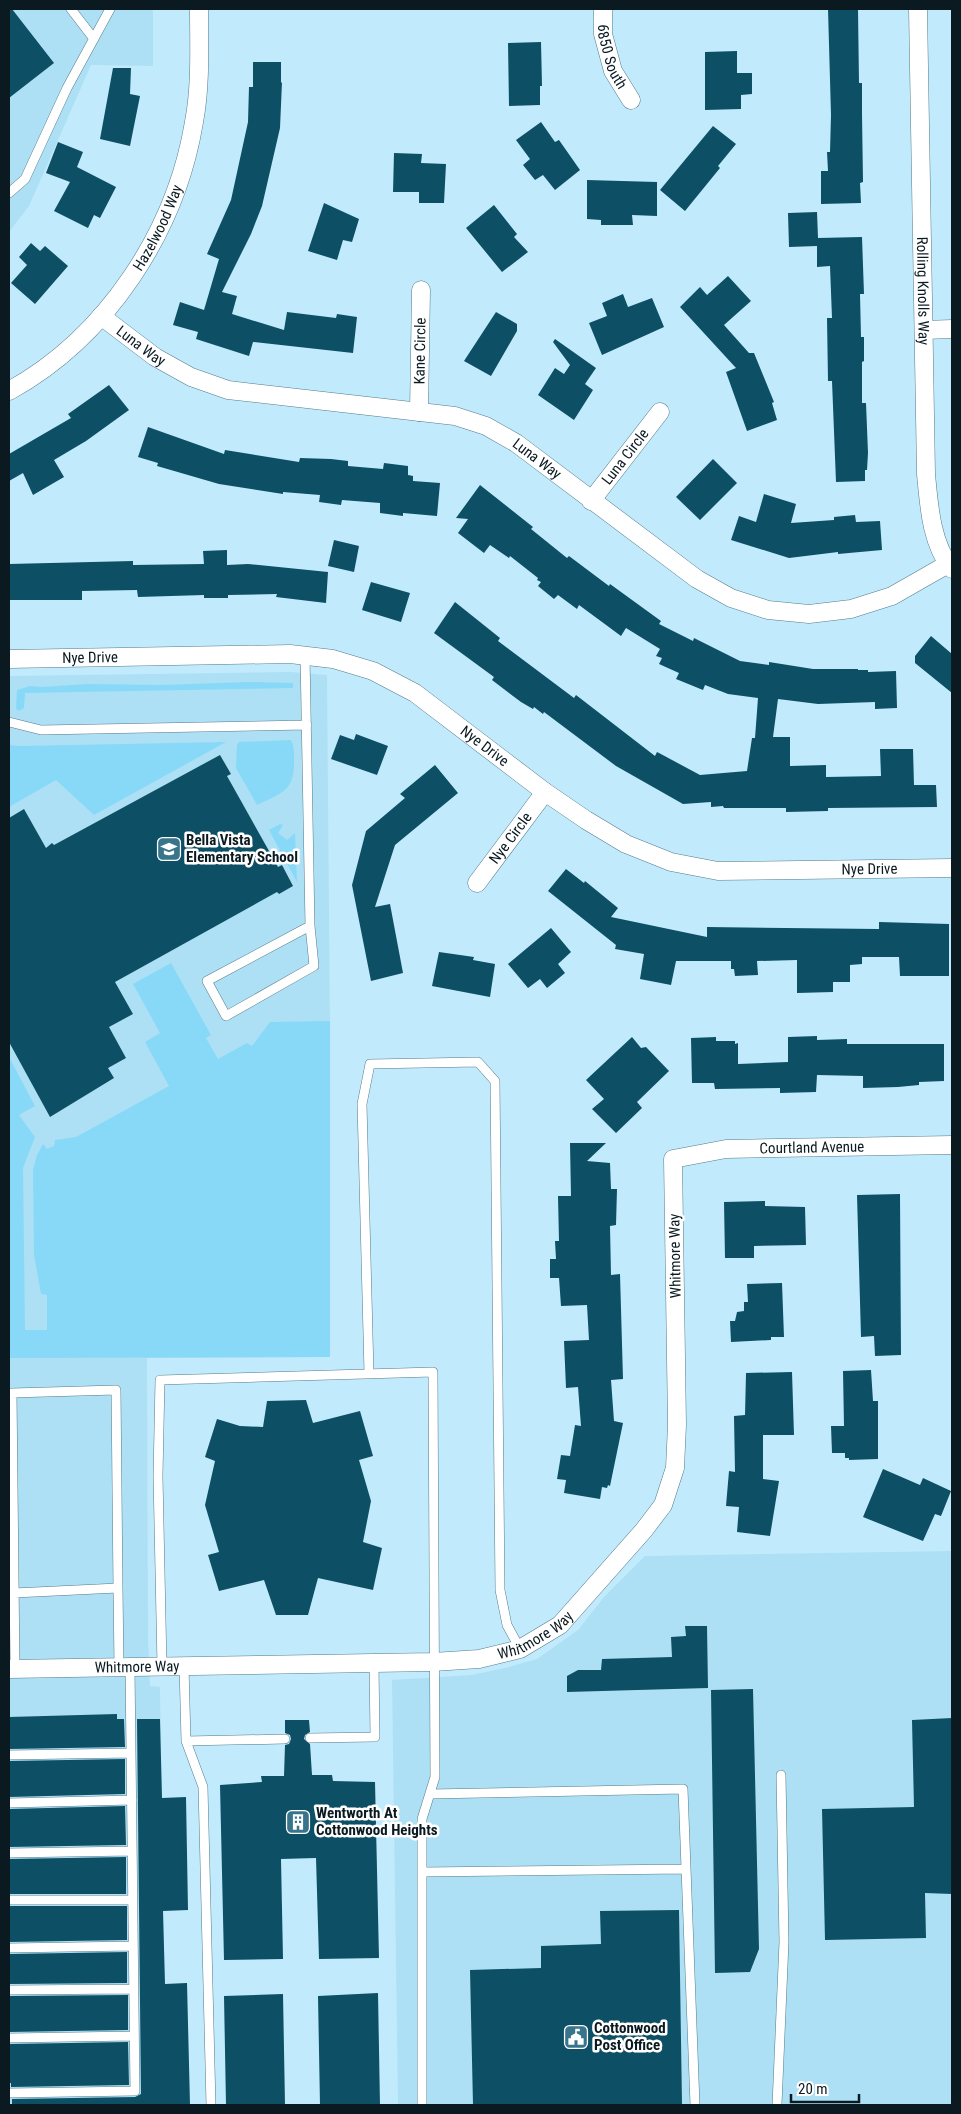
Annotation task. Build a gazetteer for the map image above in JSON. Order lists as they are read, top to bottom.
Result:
{
  "streets": {
    "street": [
      "6850 South",
      "Hazelwood Way",
      "Rolling Knolls Way",
      "Luna Way",
      "Kane Circle",
      "Luna Circle",
      "Nye Drive",
      "Nye Circle",
      "Courtland Avenue",
      "Whitmore Way"
    ]
  },
  "crossings": [
    ["Hazelwood Way", "Luna Way"],
    ["Rolling Knolls Way", "Luna Way"],
    ["Luna Way", "Kane Circle"],
    ["Luna Way", "Luna Circle"],
    ["Nye Drive", "Nye Circle"],
    ["Courtland Avenue", "Whitmore Way"]
  ],
  "places": {
    "school or university": ["Bella Vista Elementary School"],
    "building": ["Wentworth At Cottonwood Heights"],
    "public building": ["Cottonwood Post Office"]
  },
  "scale_bar": "20 m"
}
